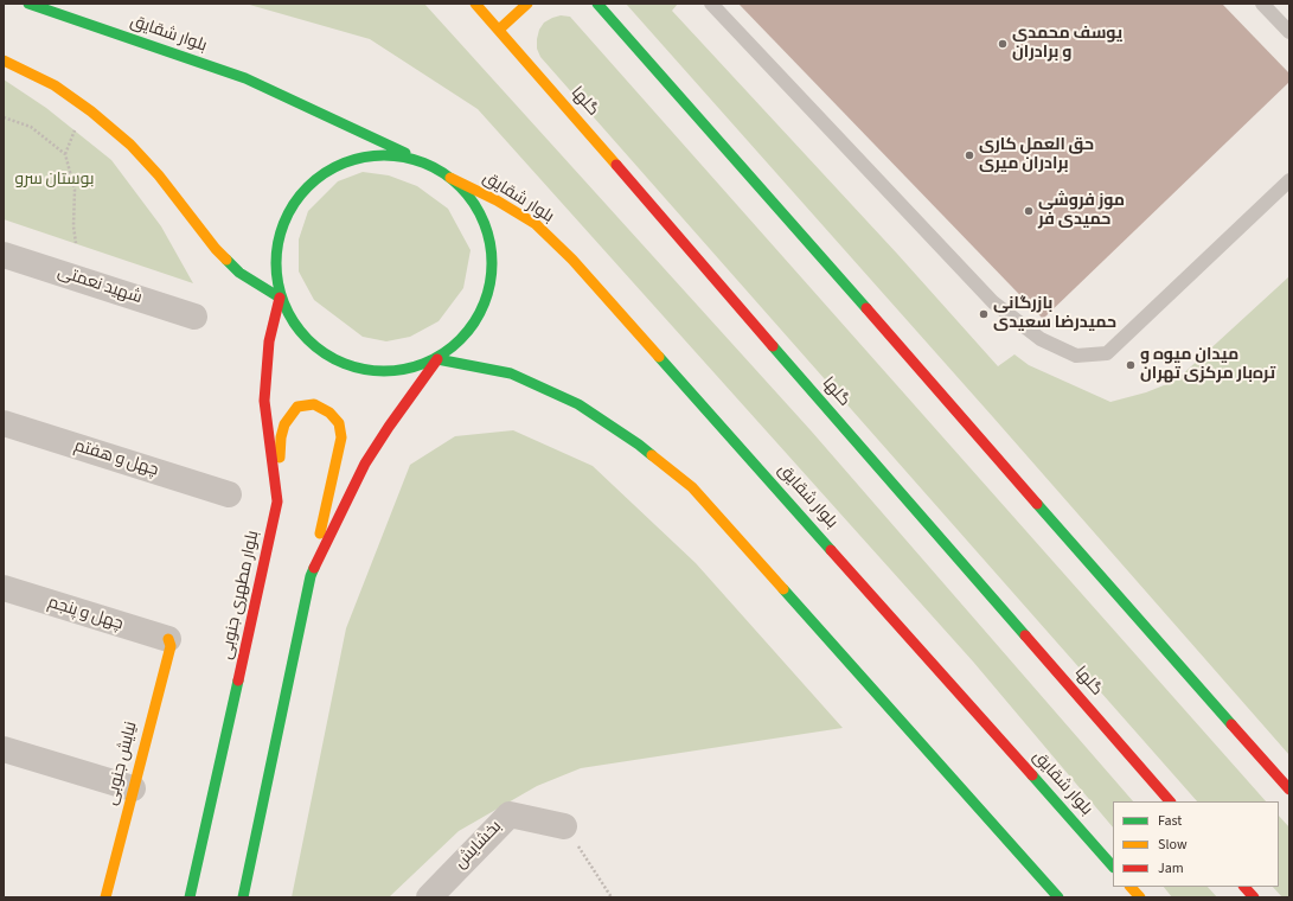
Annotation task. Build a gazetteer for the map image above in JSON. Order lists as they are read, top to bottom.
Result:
{
  "streets": {
    "main road": [
      "بلوار شقایق",
      "گلها",
      "بلوار مطهری جنوبی",
      "نیایش جنوبی"
    ],
    "street": [
      "شهید نعمتی",
      "چهل و هفتم",
      "چهل و پنجم",
      "بخشایش"
    ]
  },
  "crossings": [
    ["چهل و پنجم", "نیایش جنوبی"]
  ],
  "parks": ["بوستان سرو"],
  "places": [
    "یوسف محمدی و برادران",
    "حق العمل کاری برادران میری",
    "موز فروشی حمیدی فر",
    "بازرگانی حمیدرضا سعیدی",
    "میدان میوه و تره‌بار مرکزی تهران"
  ],
  "legend": ["Fast", "Slow", "Jam"]
}
